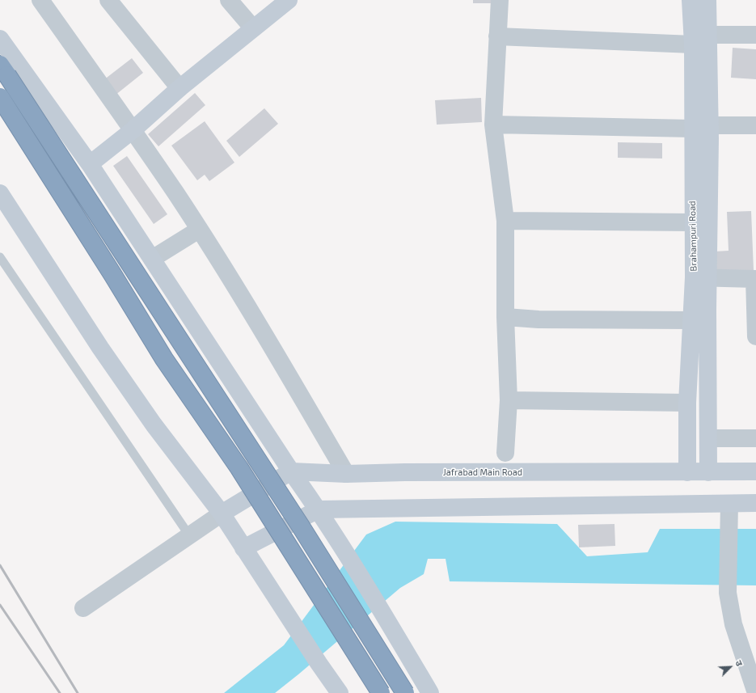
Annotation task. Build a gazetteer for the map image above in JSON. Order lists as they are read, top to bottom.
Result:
{
  "streets": {
    "main road": ["Brahampuri Road", "Jafrabad Main Road"]
  },
  "crossings": [
    ["Brahampuri Road", "Jafrabad Main Road"]
  ],
  "north": "top right"
}
